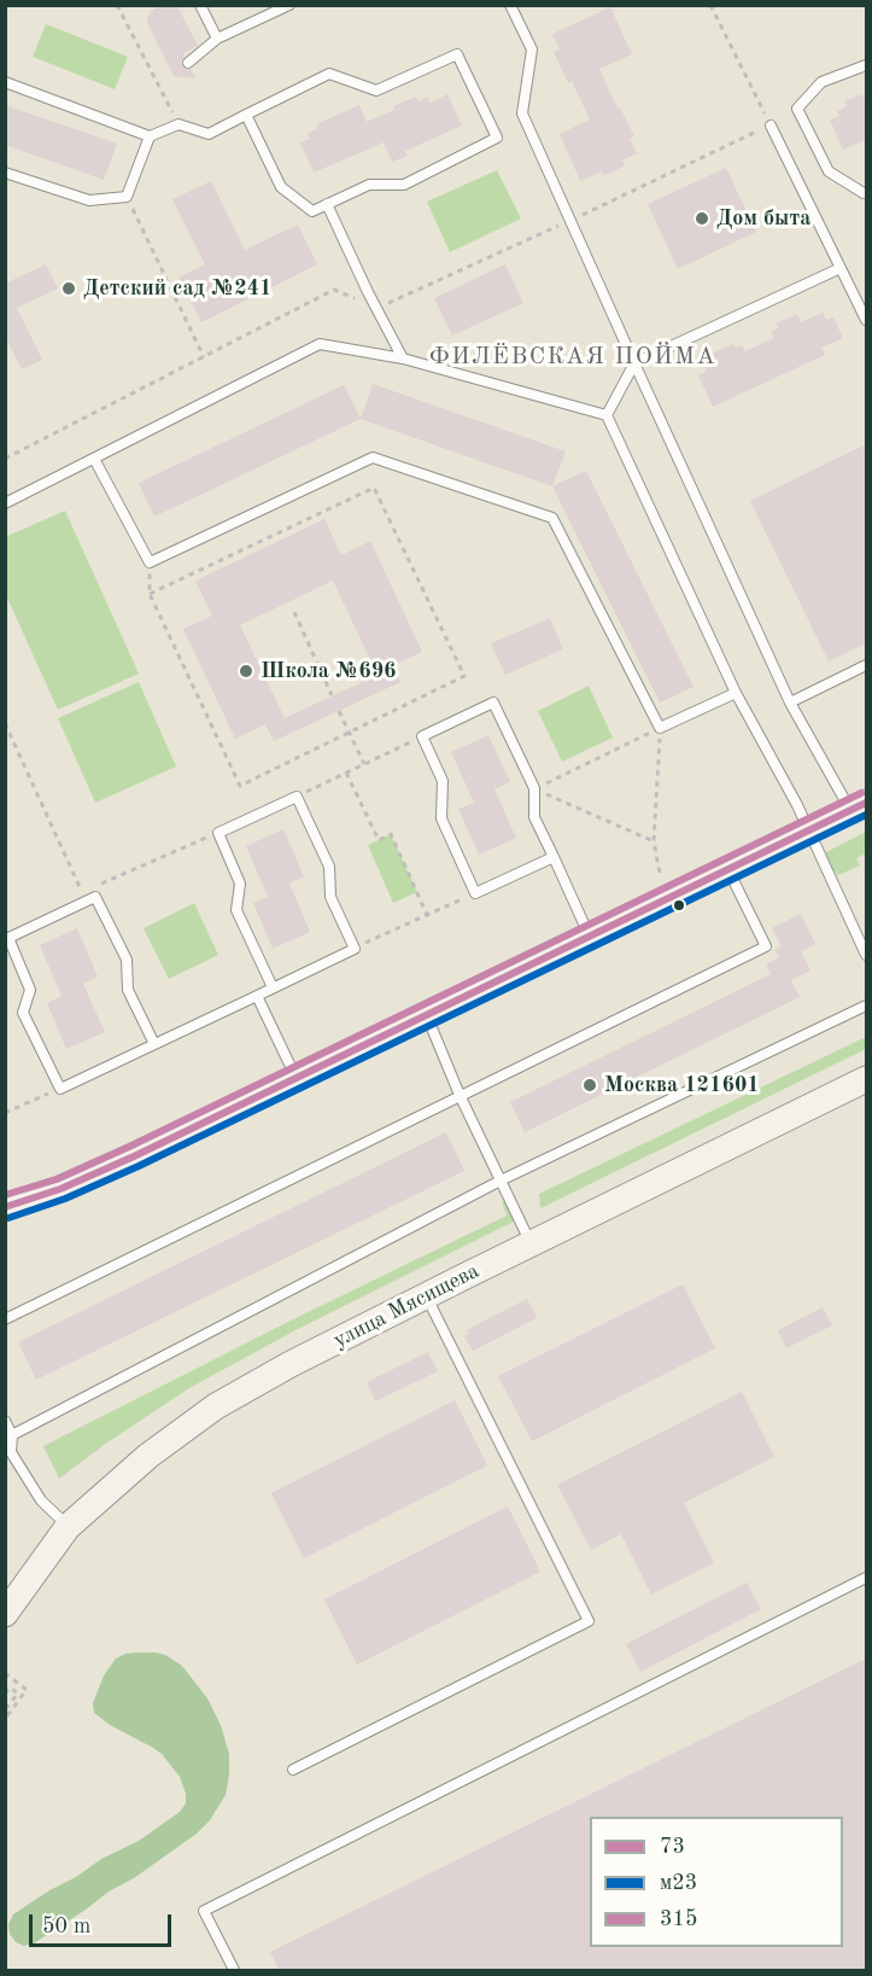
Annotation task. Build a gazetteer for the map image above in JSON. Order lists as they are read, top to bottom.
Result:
{
  "streets": {
    "street": ["улица Мясищева"]
  },
  "districts": ["ФИЛЁВСКАЯ ПОЙМА"],
  "places": [
    "Дом быта",
    "Детский сад №241",
    "Школа №696",
    "Москва 121601"
  ],
  "lines": ["transit line 315", "transit line 73", "transit line м23"],
  "legend": ["73", "м23", "315"],
  "scale_bar": "50 m"
}
